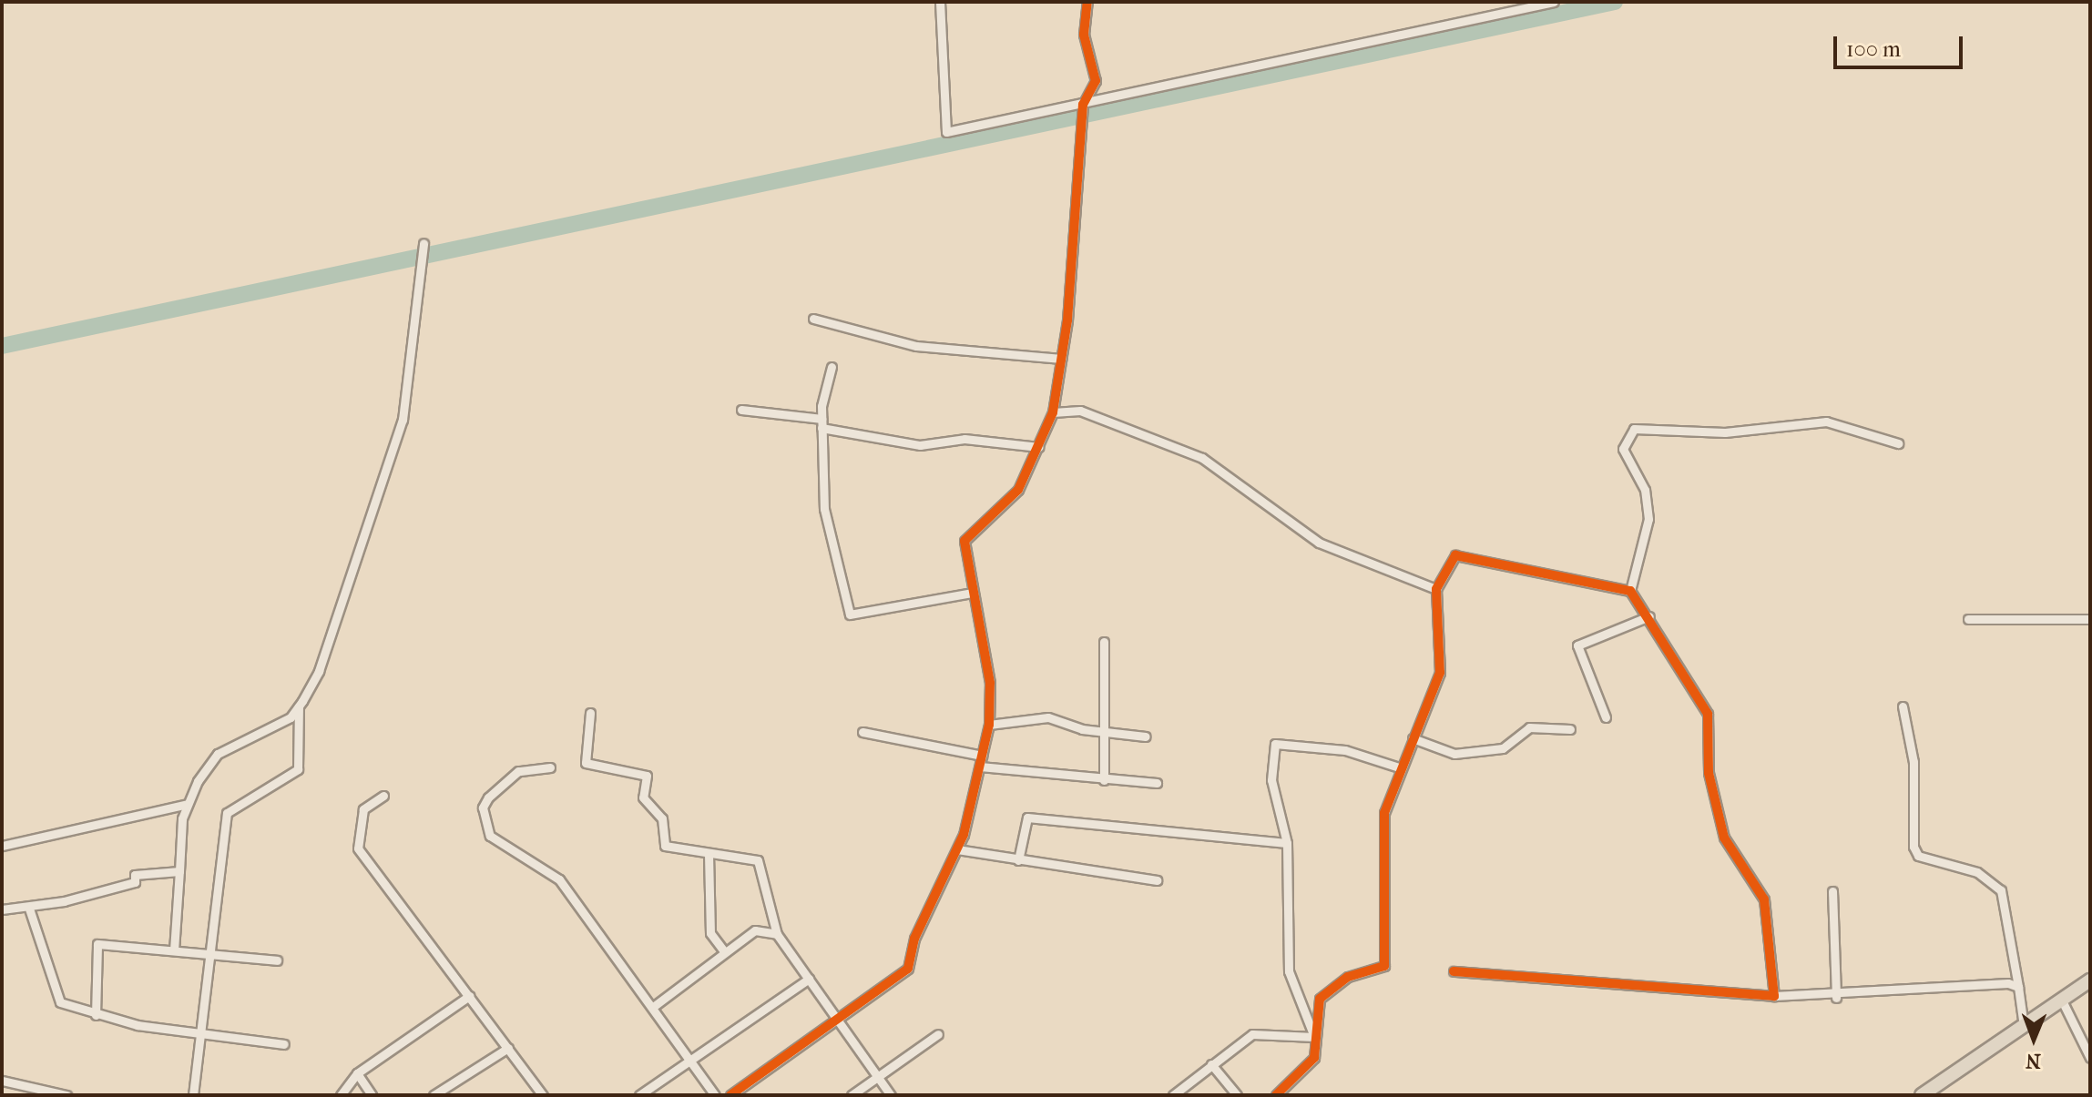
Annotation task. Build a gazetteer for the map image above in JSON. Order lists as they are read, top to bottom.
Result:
{
  "scale_bar": "100 m",
  "north": "bottom"
}
